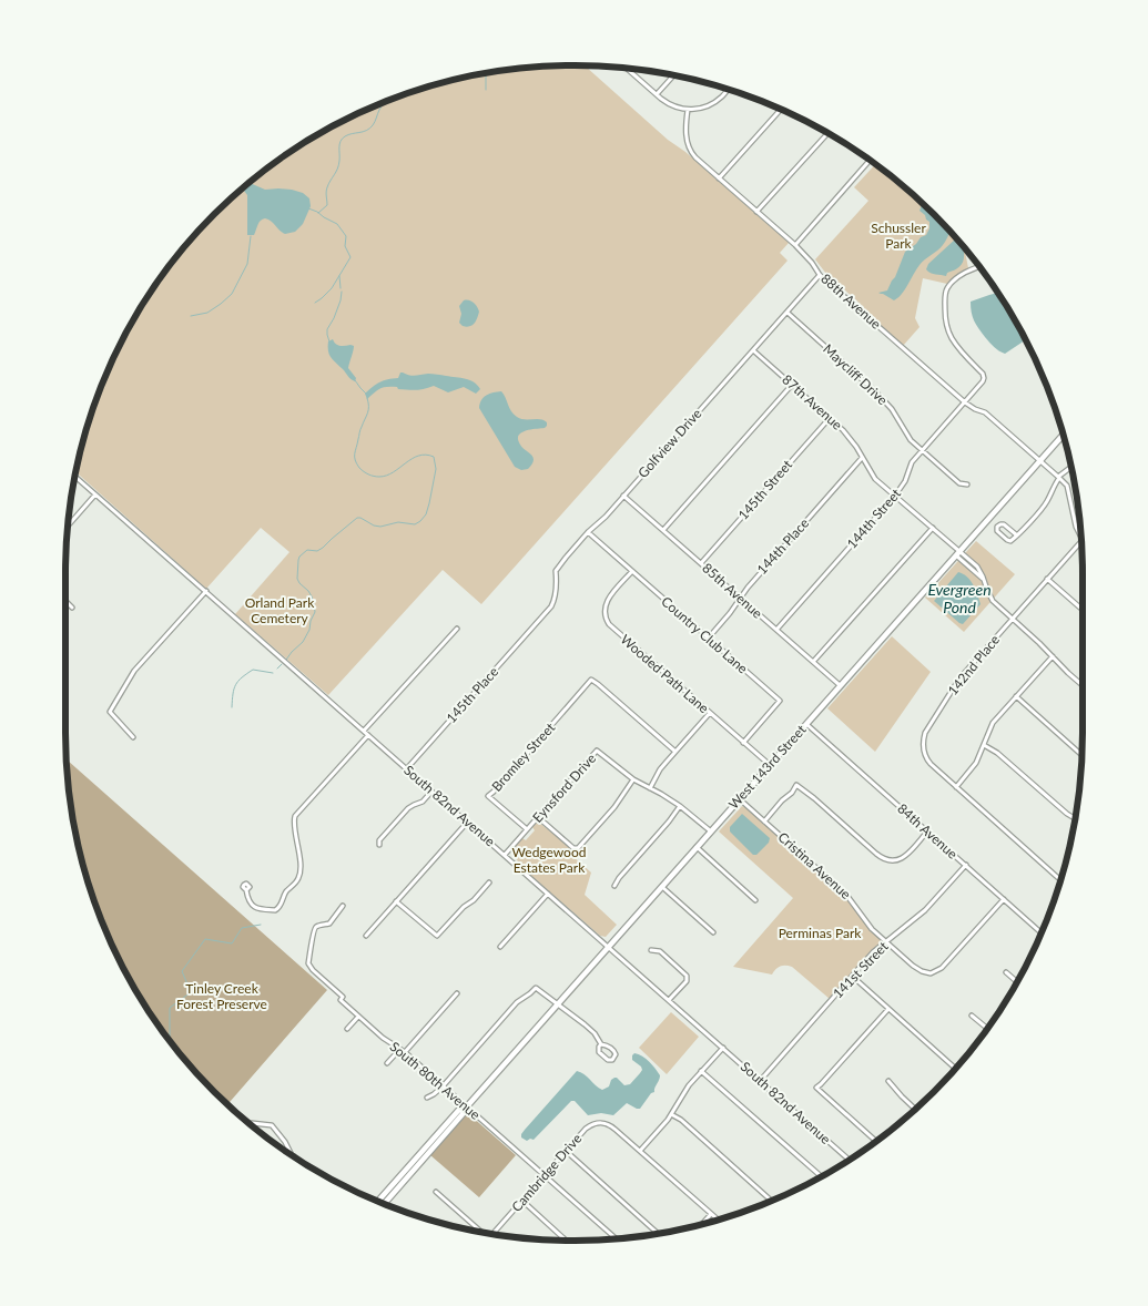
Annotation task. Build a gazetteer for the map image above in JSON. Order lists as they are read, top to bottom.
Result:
{
  "streets": {
    "main road": ["West 143rd Street"],
    "street": [
      "88th Avenue",
      "Maycliff Drive",
      "87th Avenue",
      "Golfview Drive",
      "145th Street",
      "144th Street",
      "144th Place",
      "85th Avenue",
      "Country Club Lane",
      "142nd Place",
      "Wooded Path Lane",
      "145th Place",
      "Bromley Street",
      "Eynsford Drive",
      "South 82nd Avenue",
      "84th Avenue",
      "Cristina Avenue",
      "141st Street",
      "South 80th Avenue",
      "Cambridge Drive"
    ]
  },
  "crossings": [
    ["88th Avenue", "Golfview Drive"],
    ["88th Avenue", "144th Street"],
    ["88th Avenue", "West 143rd Street"],
    ["Maycliff Drive", "Golfview Drive"],
    ["Maycliff Drive", "144th Street"],
    ["87th Avenue", "Golfview Drive"],
    ["87th Avenue", "145th Street"],
    ["87th Avenue", "144th Street"],
    ["87th Avenue", "144th Place"],
    ["87th Avenue", "142nd Place"],
    ["87th Avenue", "West 143rd Street"],
    ["Golfview Drive", "85th Avenue"],
    ["Golfview Drive", "Country Club Lane"],
    ["Golfview Drive", "145th Place"],
    ["145th Street", "85th Avenue"],
    ["144th Street", "85th Avenue"],
    ["144th Place", "85th Avenue"],
    ["144th Place", "Country Club Lane"],
    ["85th Avenue", "West 143rd Street"],
    ["Country Club Lane", "Wooded Path Lane"],
    ["Wooded Path Lane", "West 143rd Street"],
    ["145th Place", "South 82nd Avenue"],
    ["Bromley Street", "Eynsford Drive"],
    ["West 143rd Street", "Eynsford Drive"],
    ["West 143rd Street", "South 82nd Avenue"],
    ["West 143rd Street", "84th Avenue"],
    ["West 143rd Street", "Cristina Avenue"],
    ["West 143rd Street", "South 80th Avenue"],
    ["Eynsford Drive", "South 82nd Avenue"],
    ["South 82nd Avenue", "141st Street"],
    ["84th Avenue", "Cristina Avenue"],
    ["84th Avenue", "141st Street"],
    ["Cristina Avenue", "141st Street"],
    ["South 80th Avenue", "Cambridge Drive"]
  ],
  "water": ["Evergreen Pond"],
  "parks": [
    "Schussler Park",
    "Orland Park Cemetery",
    "Wedgewood Estates Park",
    "Perminas Park",
    "Tinley Creek Forest Preserve"
  ]
}
